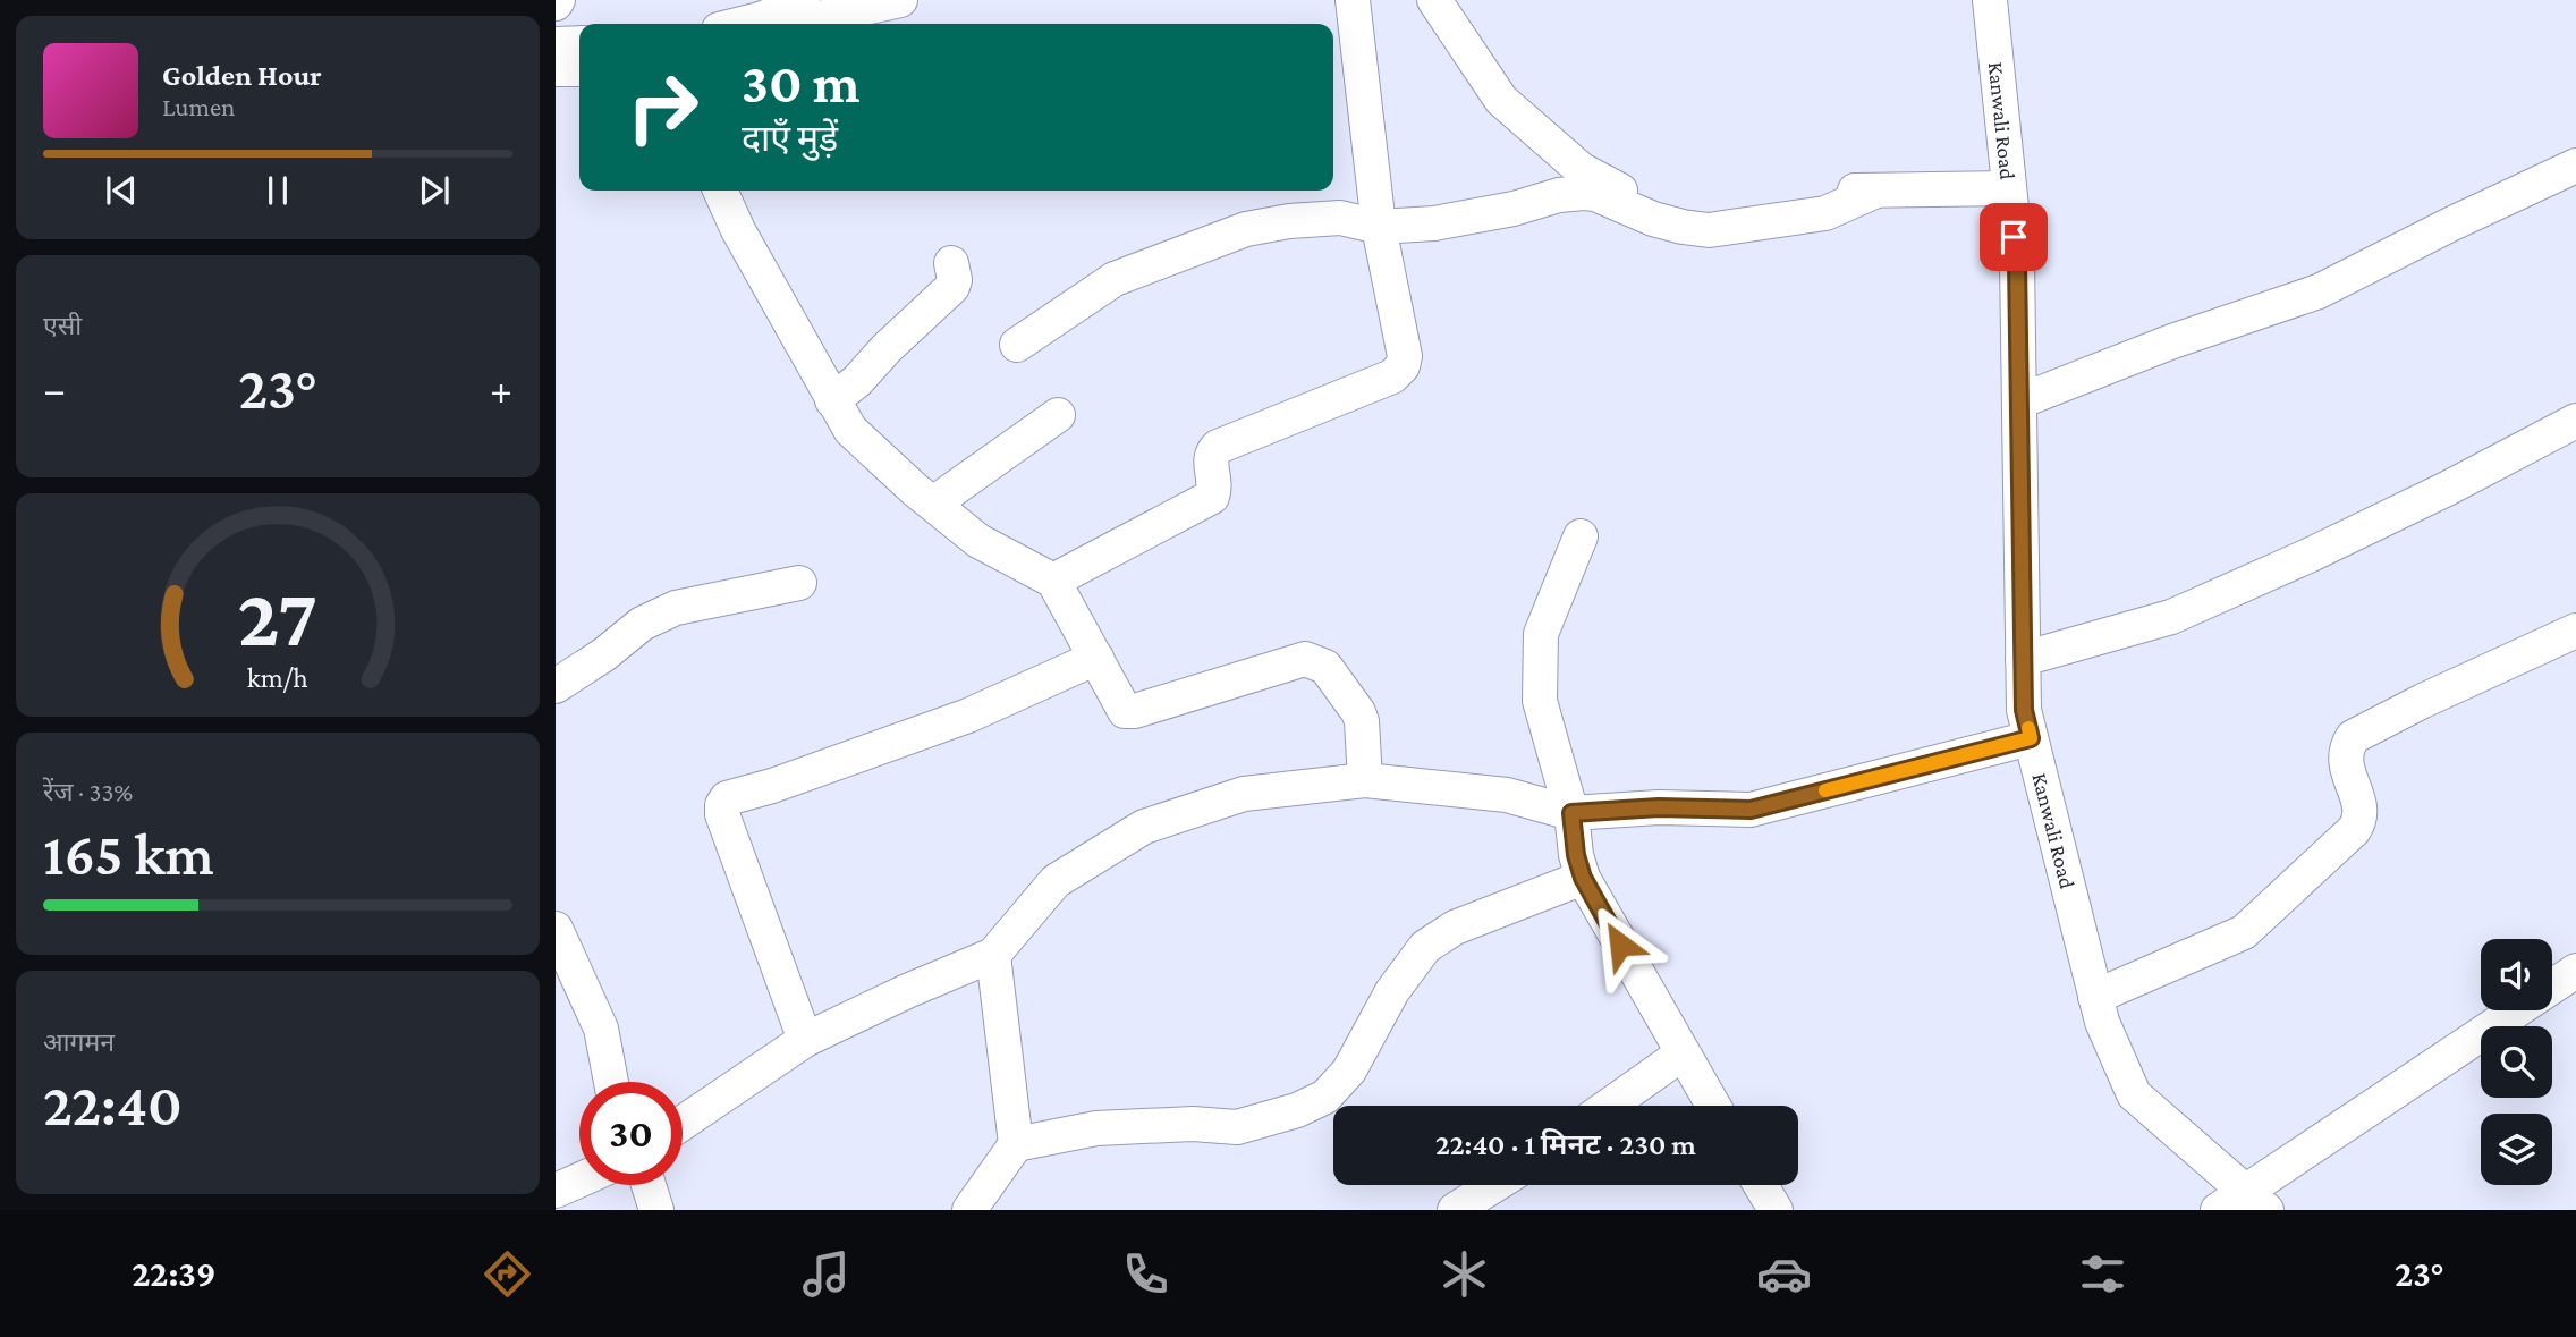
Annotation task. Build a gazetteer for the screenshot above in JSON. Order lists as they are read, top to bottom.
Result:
{
  "streets": {
    "street": ["Kanwali Road"]
  },
  "page": {
    "turn": ["30 m", "दाएँ मुड़ें"],
    "song": ["Golden Hour", "Lumen"],
    "tile": [
      "एसी",
      ["रेंज · 33%", "165 km"],
      ["आगमन", "22:40"]
    ],
    "heat": ["−", "23°", "+"],
    "limit": "30",
    "trip": "22:40 · 1 मिनट · 230 m",
    "tabs": ["22:39", "23°"],
    "gauge": ["27", "km/h"]
  }
}
